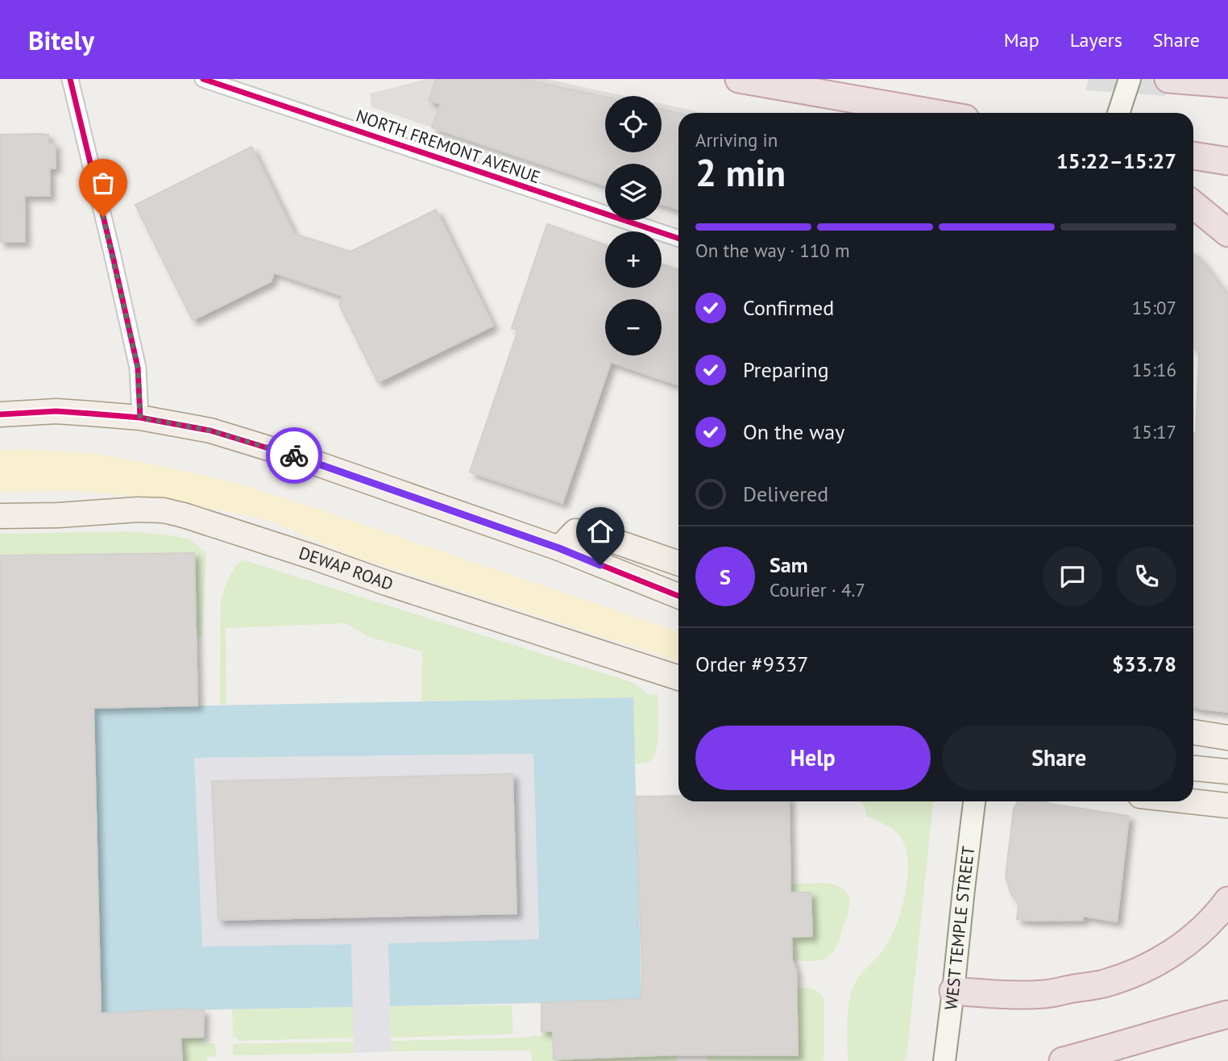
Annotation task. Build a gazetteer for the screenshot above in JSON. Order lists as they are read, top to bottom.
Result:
{
  "streets": {
    "main road": ["DEWAP ROAD", "WEST TEMPLE STREET"],
    "street": ["NORTH FREMONT AVENUE"]
  },
  "page": {
    "header": "Bitely",
    "nav": ["Map", "Layers", "Share"],
    "map_buttons": ["+", "−"],
    "heading": ["2 min", "Arriving in", "15:22–15:27"],
    "panel": [
      "Sam",
      "Courier · 4.7",
      "Order #9337",
      "$33.78"
    ],
    "bar": "On the way · 110 m",
    "list": [
      ["Confirmed", "15:07"],
      ["Preparing", "15:16"],
      ["On the way", "15:17"],
      "Delivered"
    ],
    "round": "S",
    "buttons": ["Help", "Share"]
  }
}
